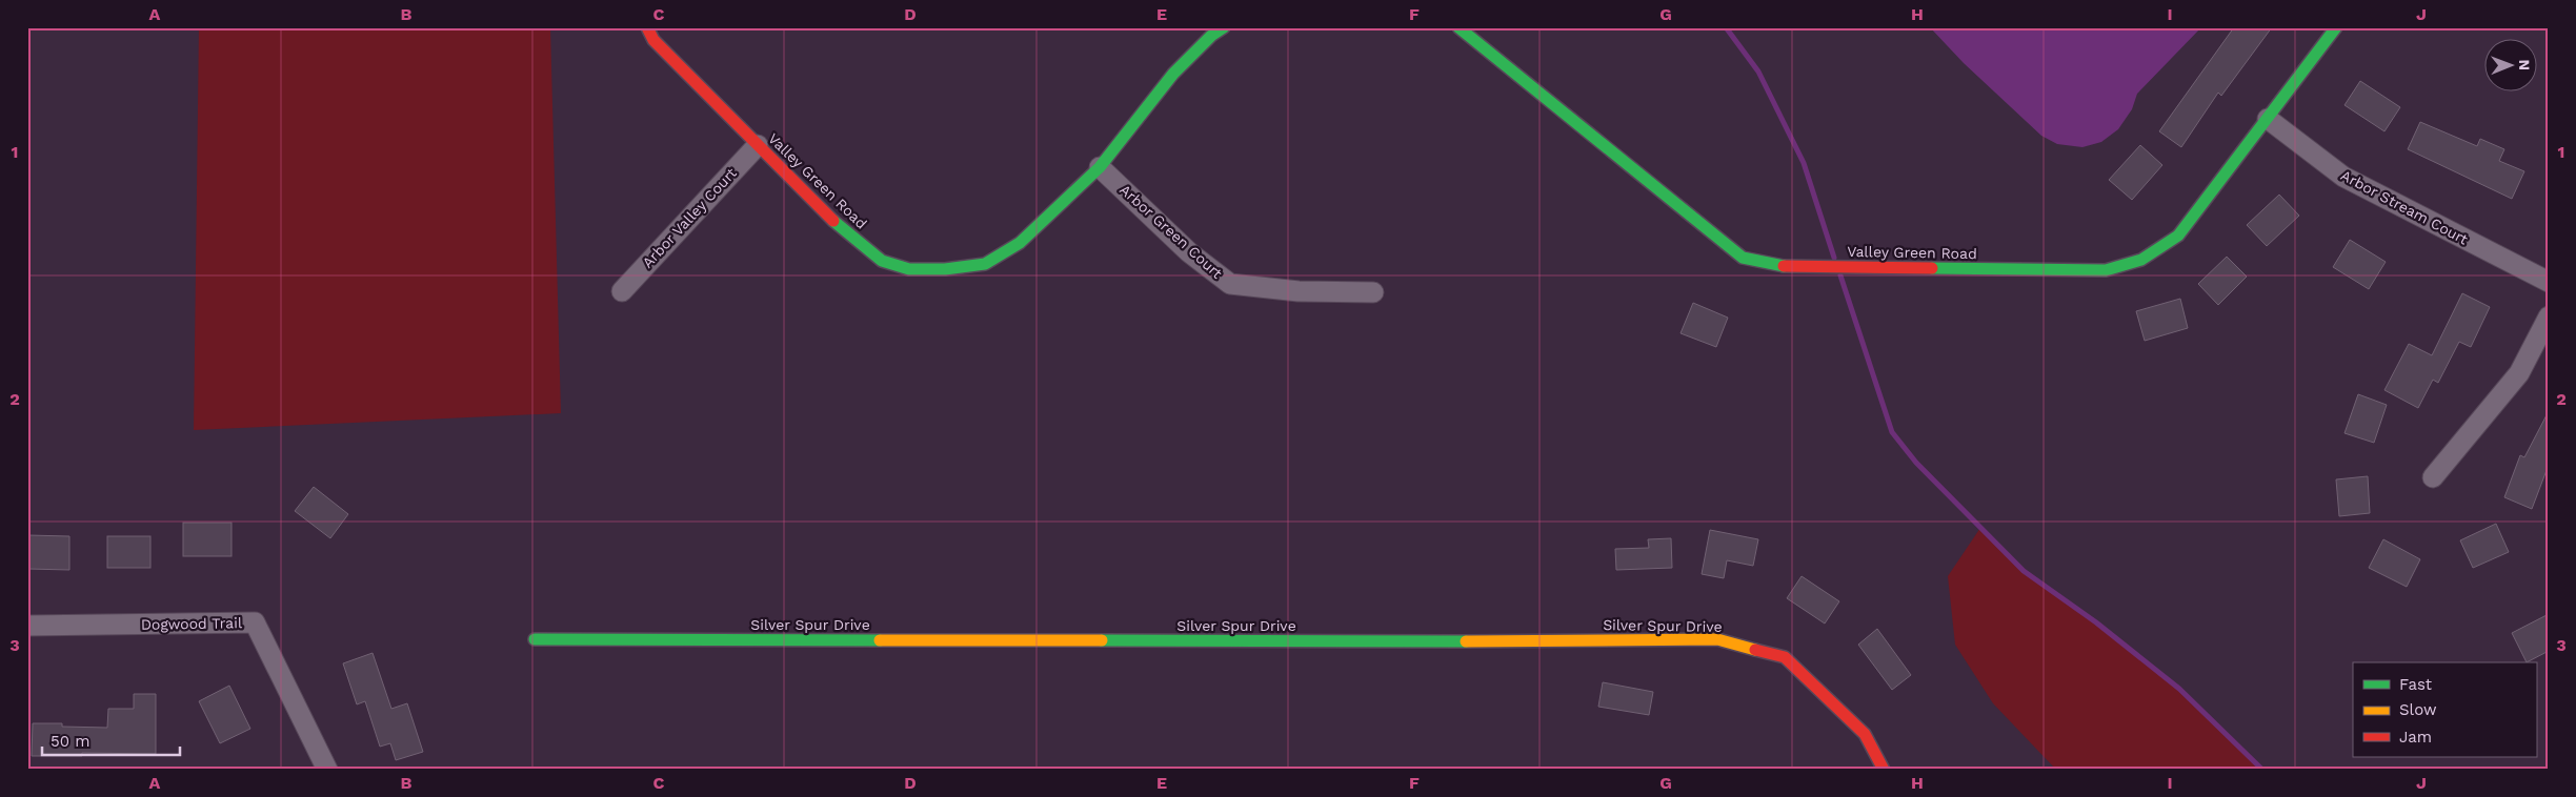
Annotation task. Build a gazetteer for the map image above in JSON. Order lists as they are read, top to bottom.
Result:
{
  "streets": {
    "street": [
      "Valley Green Road",
      "Arbor Stream Court",
      "Arbor Valley Court",
      "Arbor Green Court",
      "Dogwood Trail",
      "Silver Spur Drive"
    ]
  },
  "crossings": [
    ["Valley Green Road", "Arbor Stream Court"],
    ["Valley Green Road", "Arbor Valley Court"],
    ["Valley Green Road", "Arbor Green Court"]
  ],
  "legend": ["Fast", "Slow", "Jam"],
  "scale_bar": "50 m",
  "north": "right",
  "grid": {
    "columns": [
      "A",
      "B",
      "C",
      "D",
      "E",
      "F",
      "G",
      "H",
      "I",
      "J"
    ],
    "rows": ["1", "2", "3"]
  }
}
